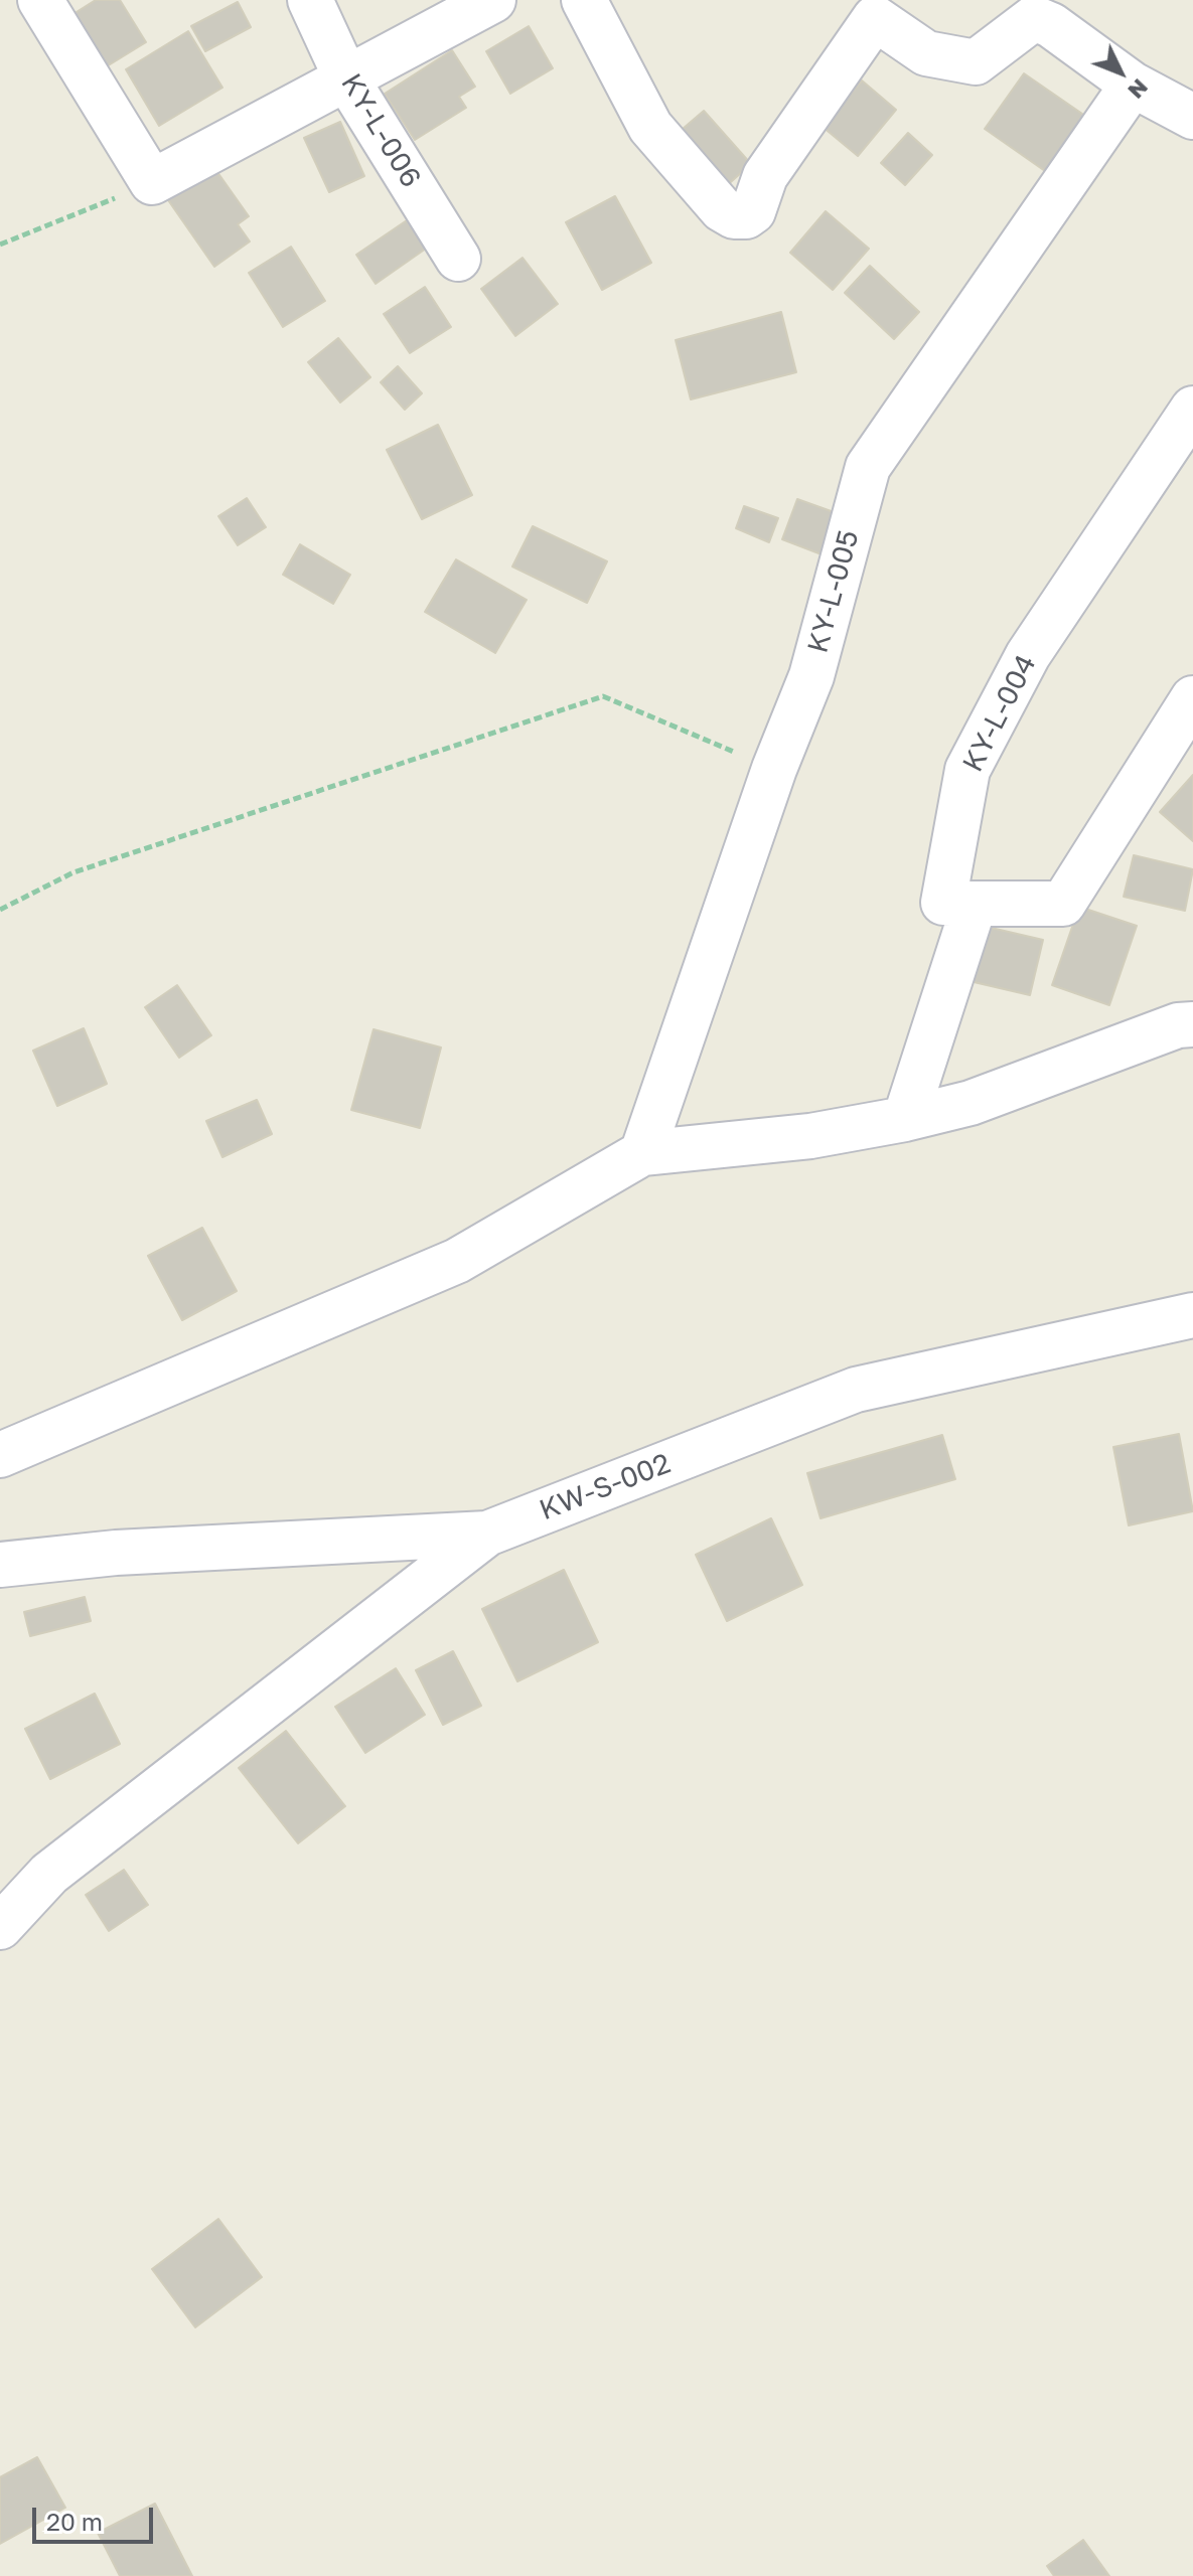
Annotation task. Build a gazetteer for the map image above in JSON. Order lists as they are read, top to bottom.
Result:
{
  "streets": {
    "street": [
      "KY-L-006",
      "KY-L-005",
      "KY-L-004",
      "KW-S-002"
    ]
  },
  "scale_bar": "20 m",
  "north": "bottom right"
}
